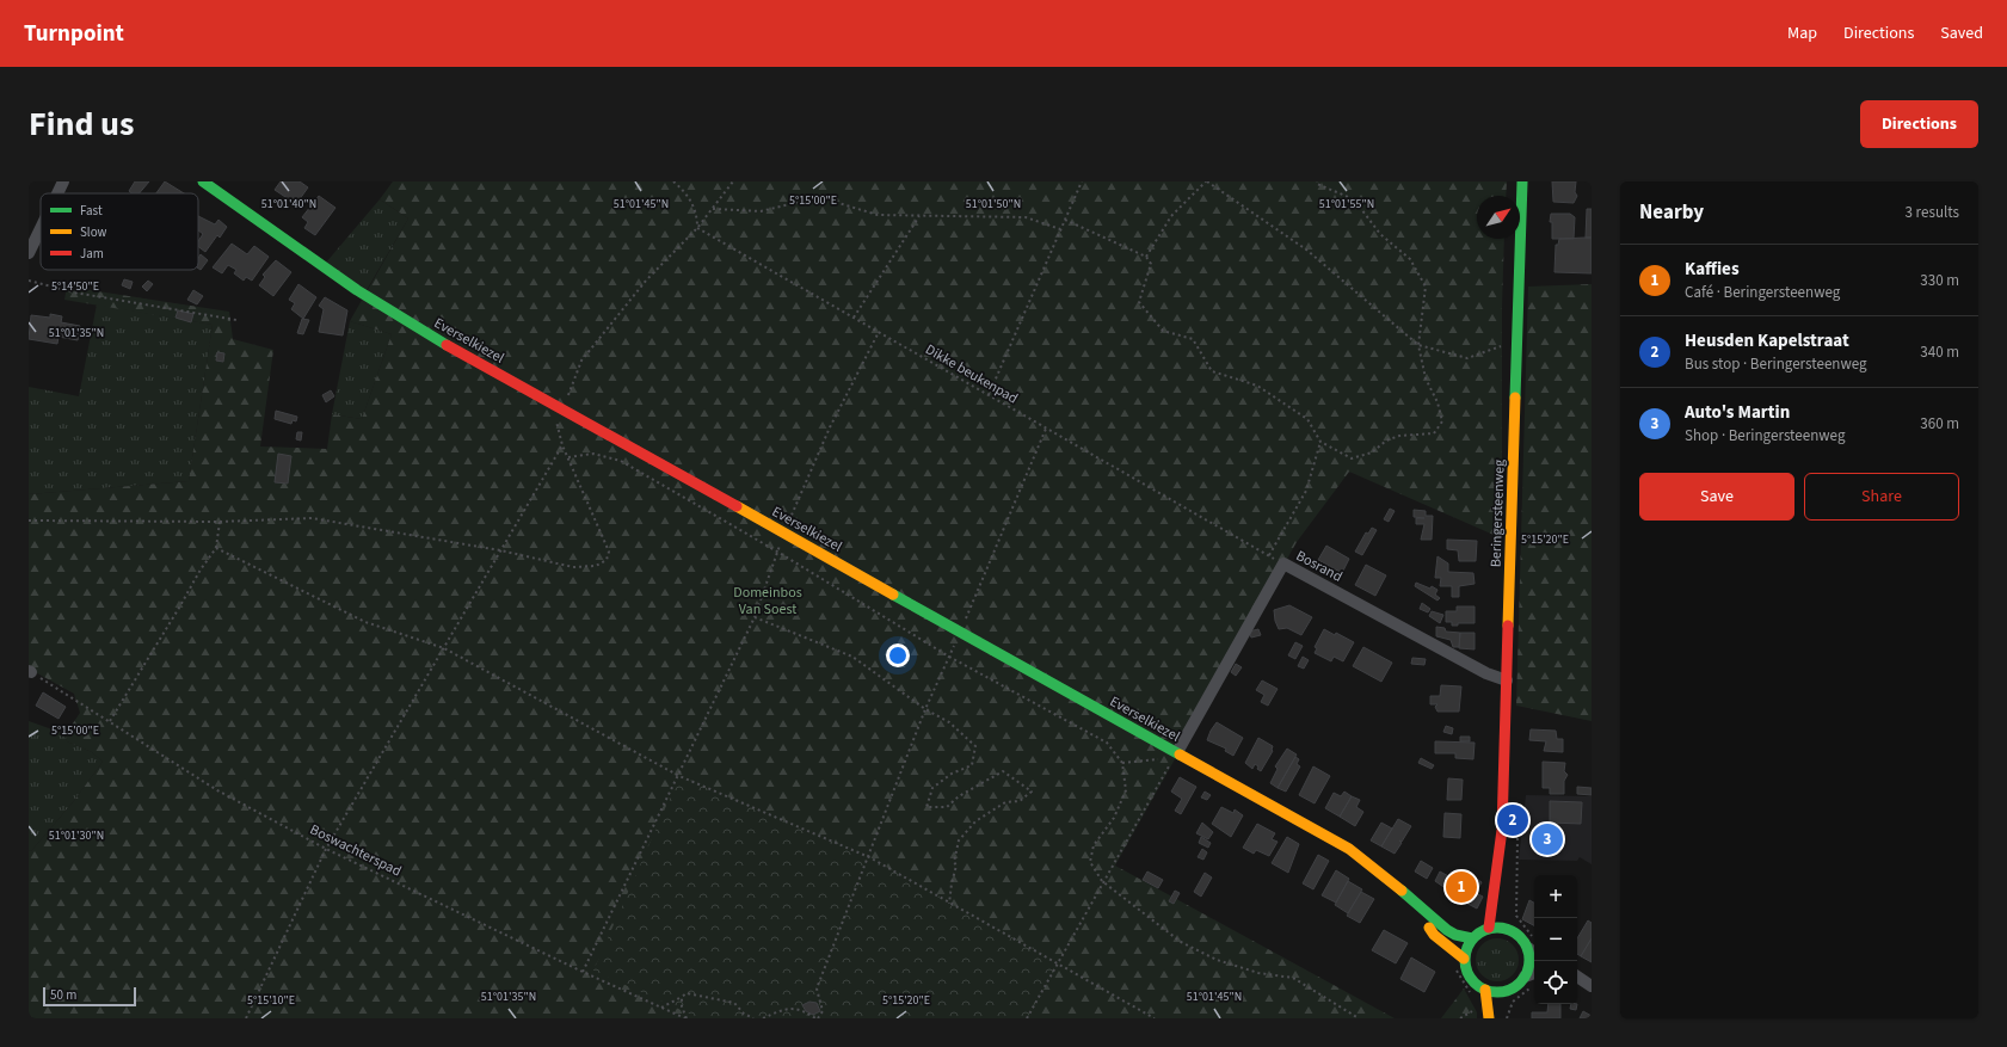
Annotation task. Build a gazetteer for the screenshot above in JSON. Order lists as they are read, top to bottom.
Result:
{
  "streets": {
    "street": ["Everselkiezel", "Beringersteenweg", "Bosrand"],
    "path": ["Dikke beukenpad", "Boswachterspad"]
  },
  "crossings": [
    ["Everselkiezel", "Beringersteenweg"],
    ["Everselkiezel", "Bosrand"],
    ["Dikke beukenpad", "Bosrand"],
    ["Beringersteenweg", "Bosrand"]
  ],
  "parks": ["Domeinbos Van Soest"],
  "legend": ["Fast", "Slow", "Jam"],
  "scale_bar": "50 m",
  "north": "top right",
  "page": {
    "header": "Turnpoint",
    "nav": ["Map", "Directions", "Saved"],
    "title": "Find us",
    "buttons": [
      "Directions",
      ["Save", "Share"]
    ],
    "heading": ["Nearby", "3 results"],
    "list": [
      {
        "mark": "1",
        "name": "Kaffies",
        "note": "Café · Beringersteenweg",
        "value": "330 m"
      },
      {
        "mark": "2",
        "name": "Heusden Kapelstraat",
        "note": "Bus stop · Beringersteenweg",
        "value": "340 m"
      },
      {
        "mark": "3",
        "name": "Auto's Martin",
        "note": "Shop · Beringersteenweg",
        "value": "360 m"
      }
    ],
    "pins": ["2", "3", "1"],
    "map_buttons": ["+", "−"],
    "scale": "50 m"
  },
  "coordinates": [
    "5°15'00\"E",
    "51°01'40\"N",
    "51°01'45\"N",
    "51°01'50\"N",
    "51°01'55\"N",
    "5°14'50\"E",
    "51°01'35\"N",
    "5°15'20\"E",
    "51°01'30\"N",
    "5°15'10\"E"
  ]
}
